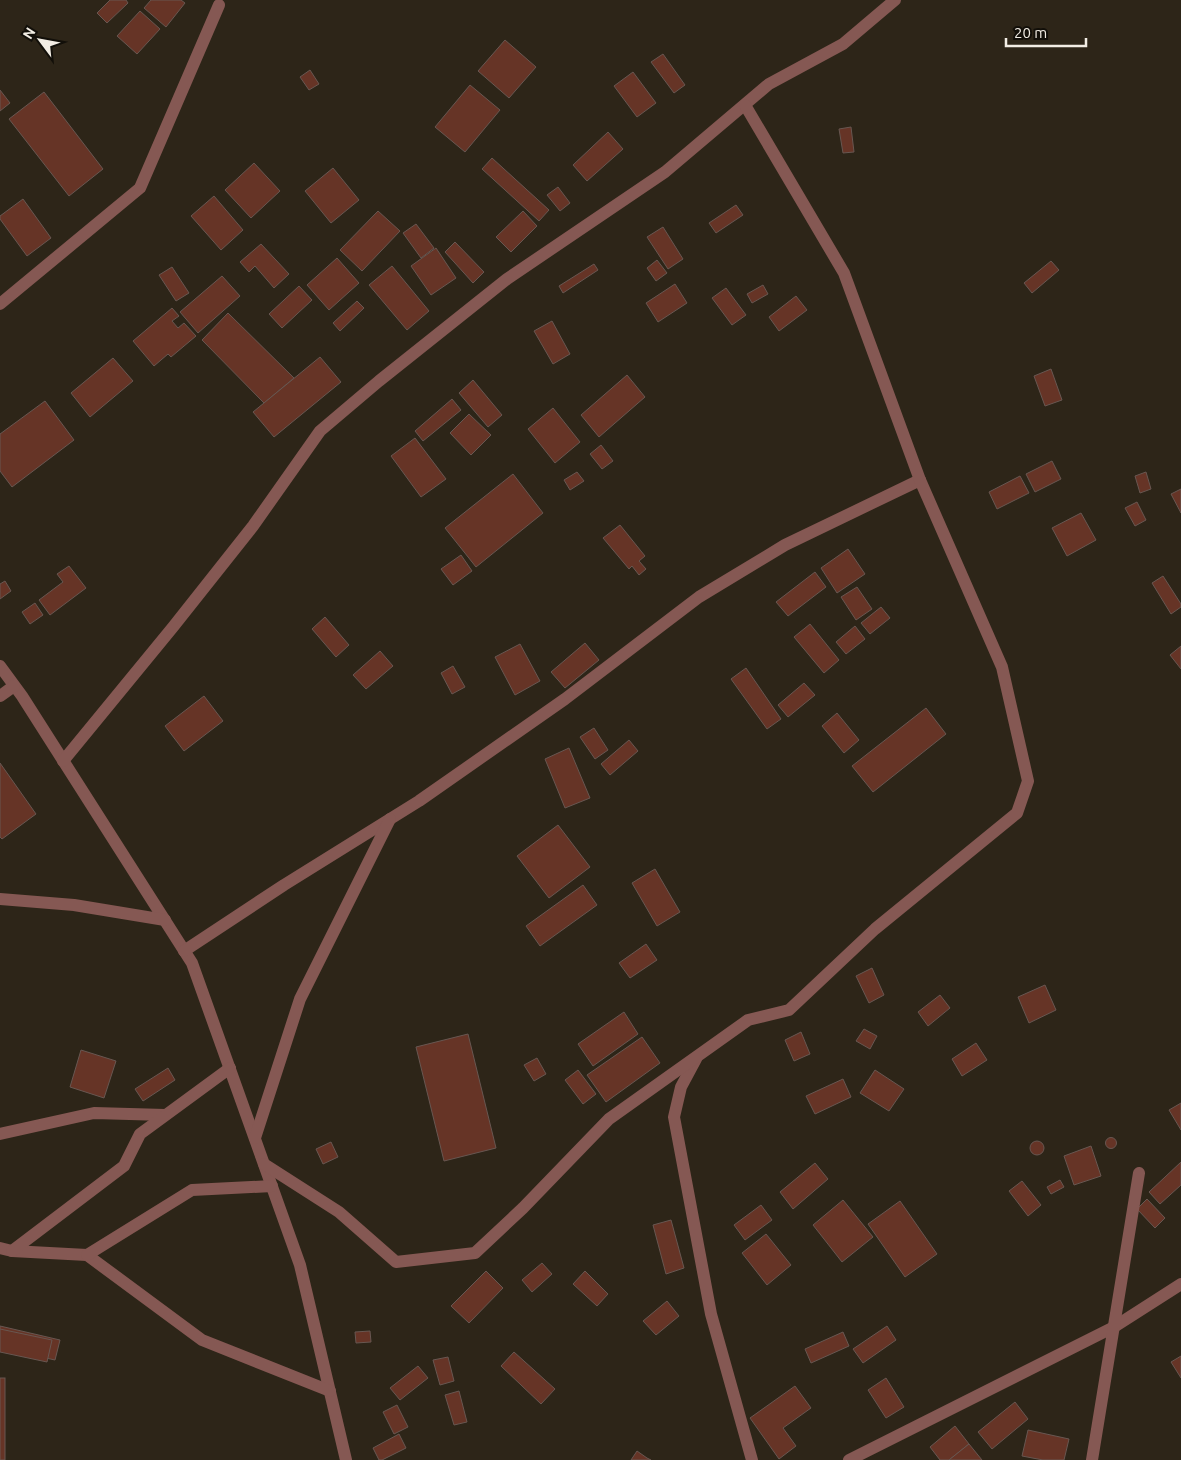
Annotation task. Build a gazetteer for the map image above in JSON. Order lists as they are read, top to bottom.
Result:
{
  "scale_bar": "20 m",
  "north": "top left"
}
